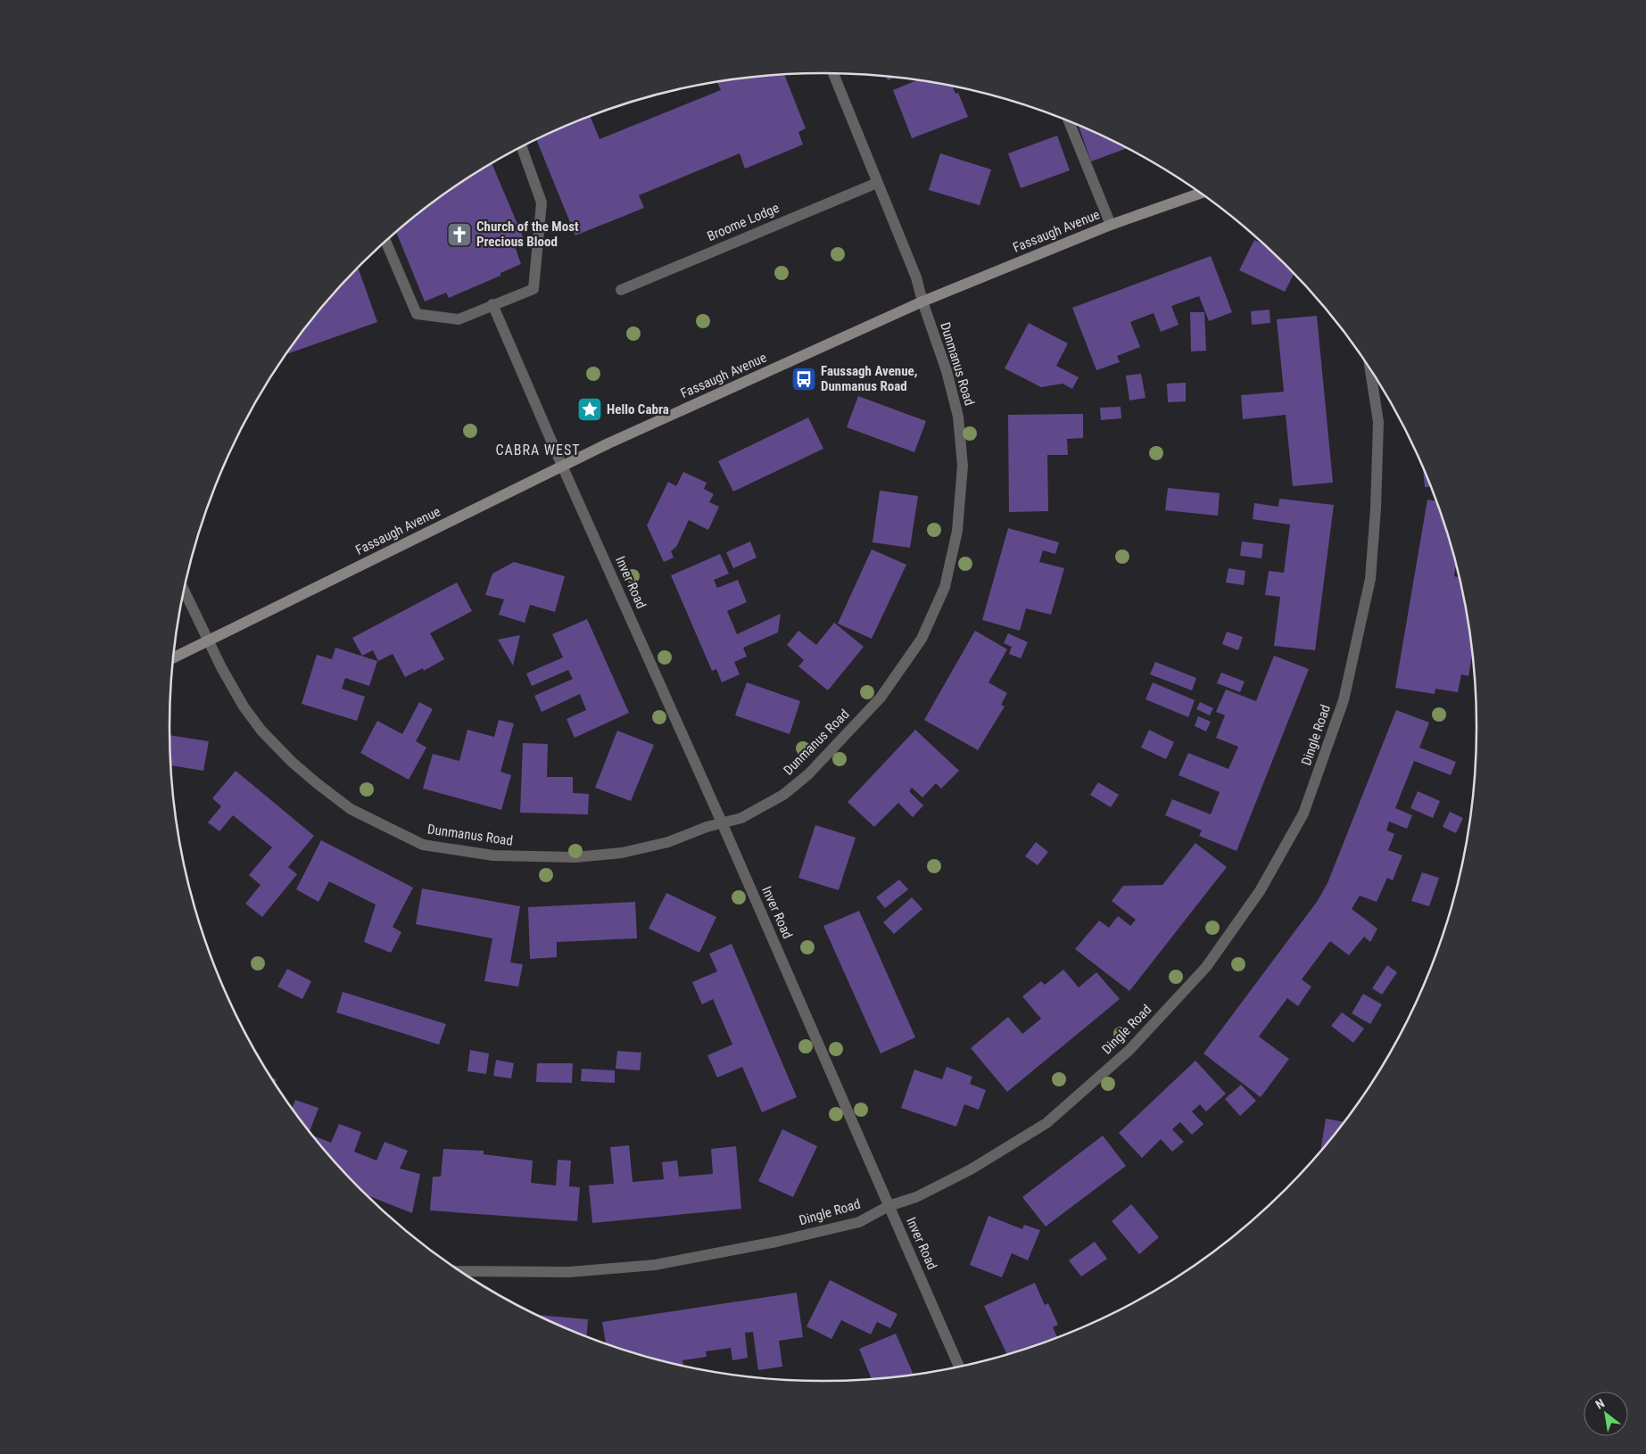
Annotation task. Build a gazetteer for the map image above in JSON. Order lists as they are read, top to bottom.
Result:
{
  "streets": {
    "street": [
      "Broome Lodge",
      "Fassaugh Avenue",
      "Dunmanus Road",
      "Inver Road",
      "Dingle Road"
    ]
  },
  "crossings": [
    ["Broome Lodge", "Dunmanus Road"],
    ["Fassaugh Avenue", "Dunmanus Road"],
    ["Fassaugh Avenue", "Inver Road"],
    ["Dunmanus Road", "Inver Road"],
    ["Inver Road", "Dingle Road"]
  ],
  "districts": ["CABRA WEST"],
  "places": {
    "church": ["Church of the Most Precious Blood"],
    "bus stop": ["Faussagh Avenue, Dunmanus Road"],
    "place": ["Hello Cabra"]
  },
  "north": "top left"
}
